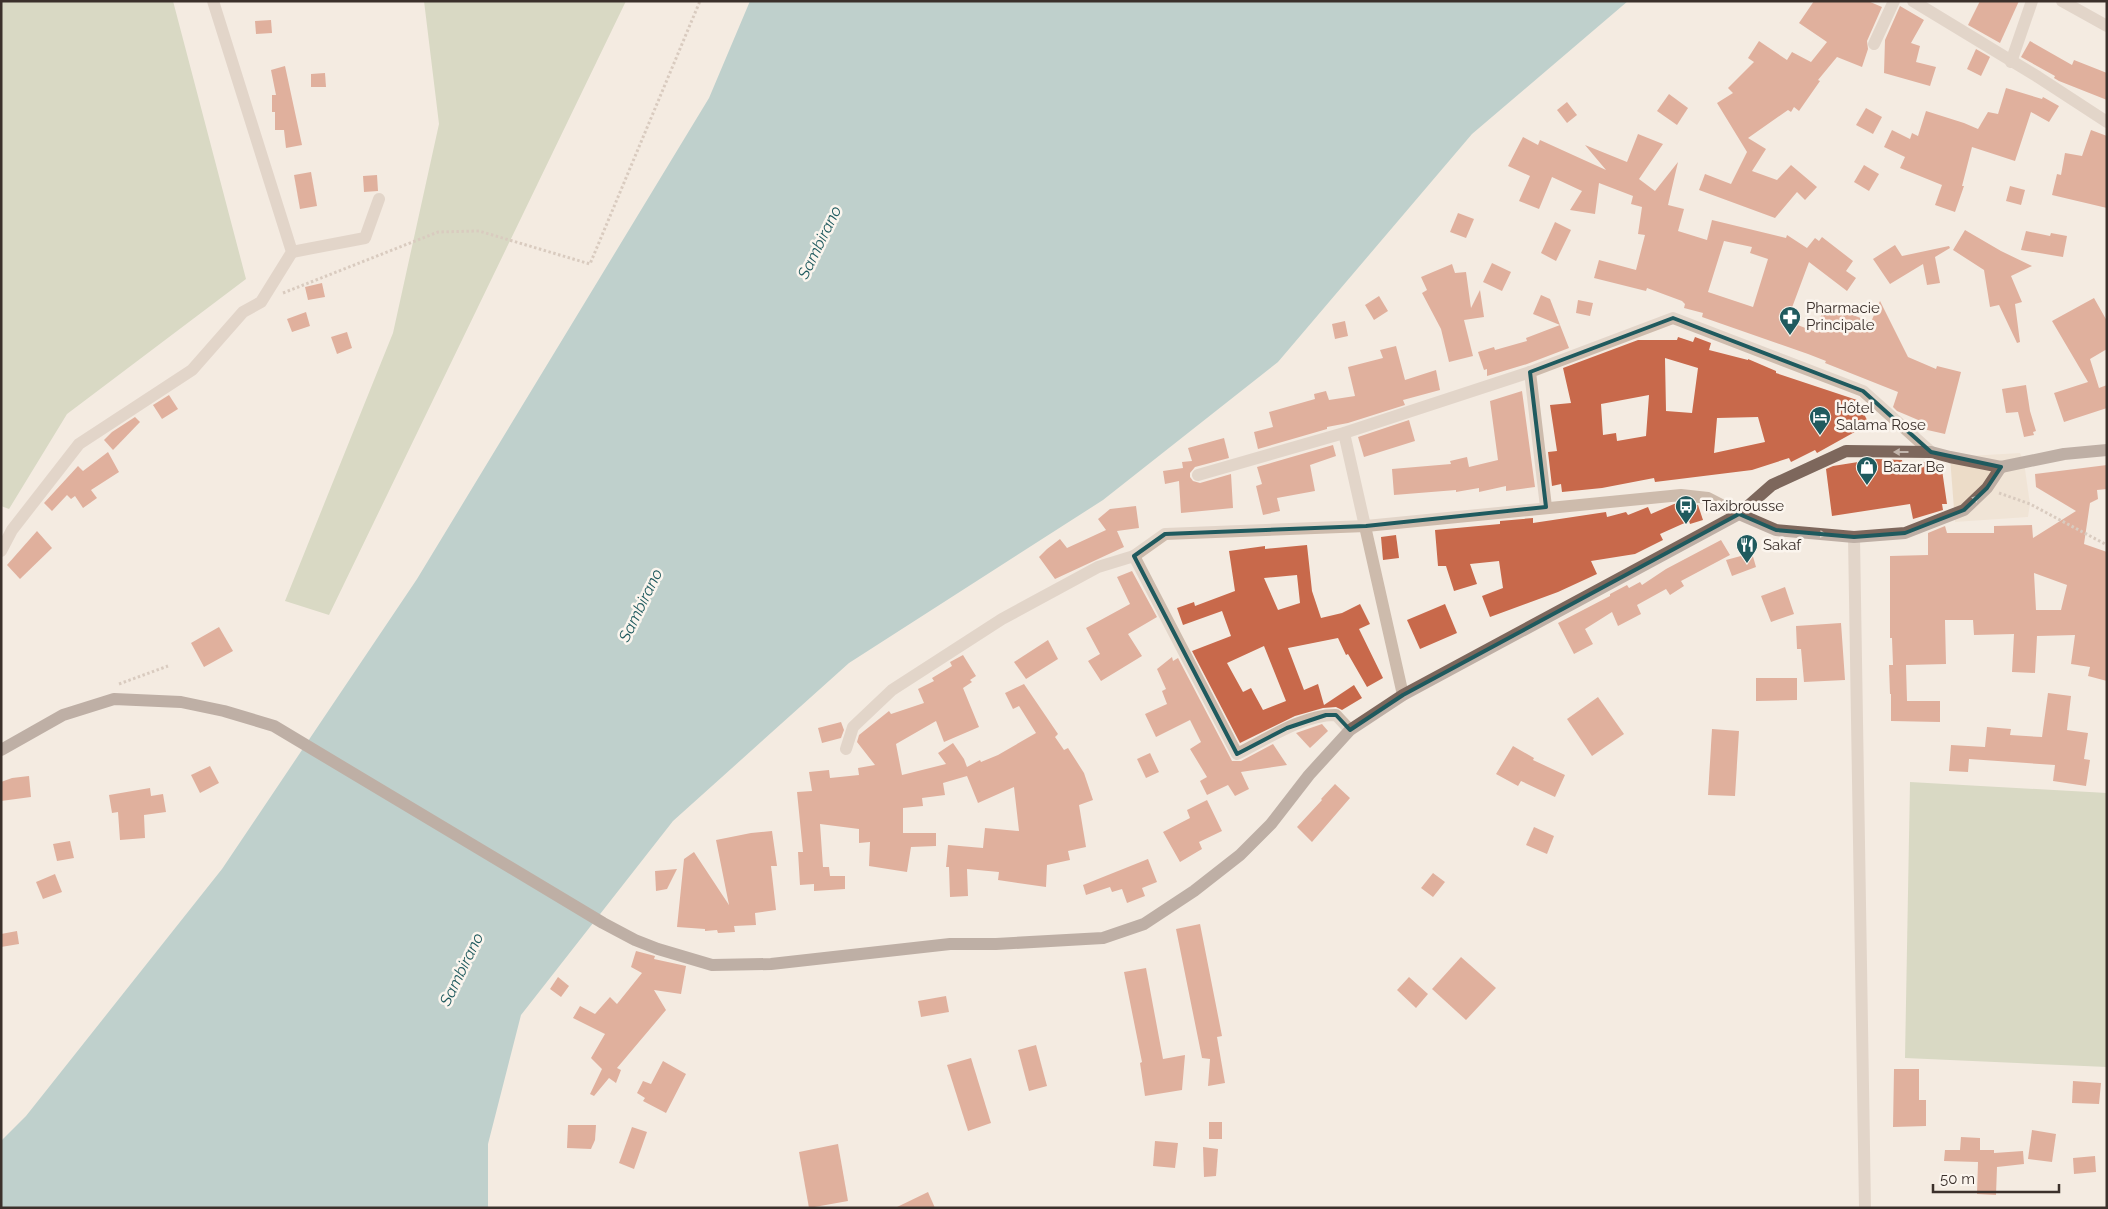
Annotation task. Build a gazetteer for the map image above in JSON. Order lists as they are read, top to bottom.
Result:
{
  "water": ["Sambirano"],
  "places": {
    "pharmacy": ["Pharmacie Principale"],
    "hotel": ["Hôtel Salama Rose"],
    "shop": ["Bazar Be"],
    "bus stop": ["Taxibrousse"],
    "restaurant": ["Sakaf"]
  },
  "scale_bar": "50 m"
}
